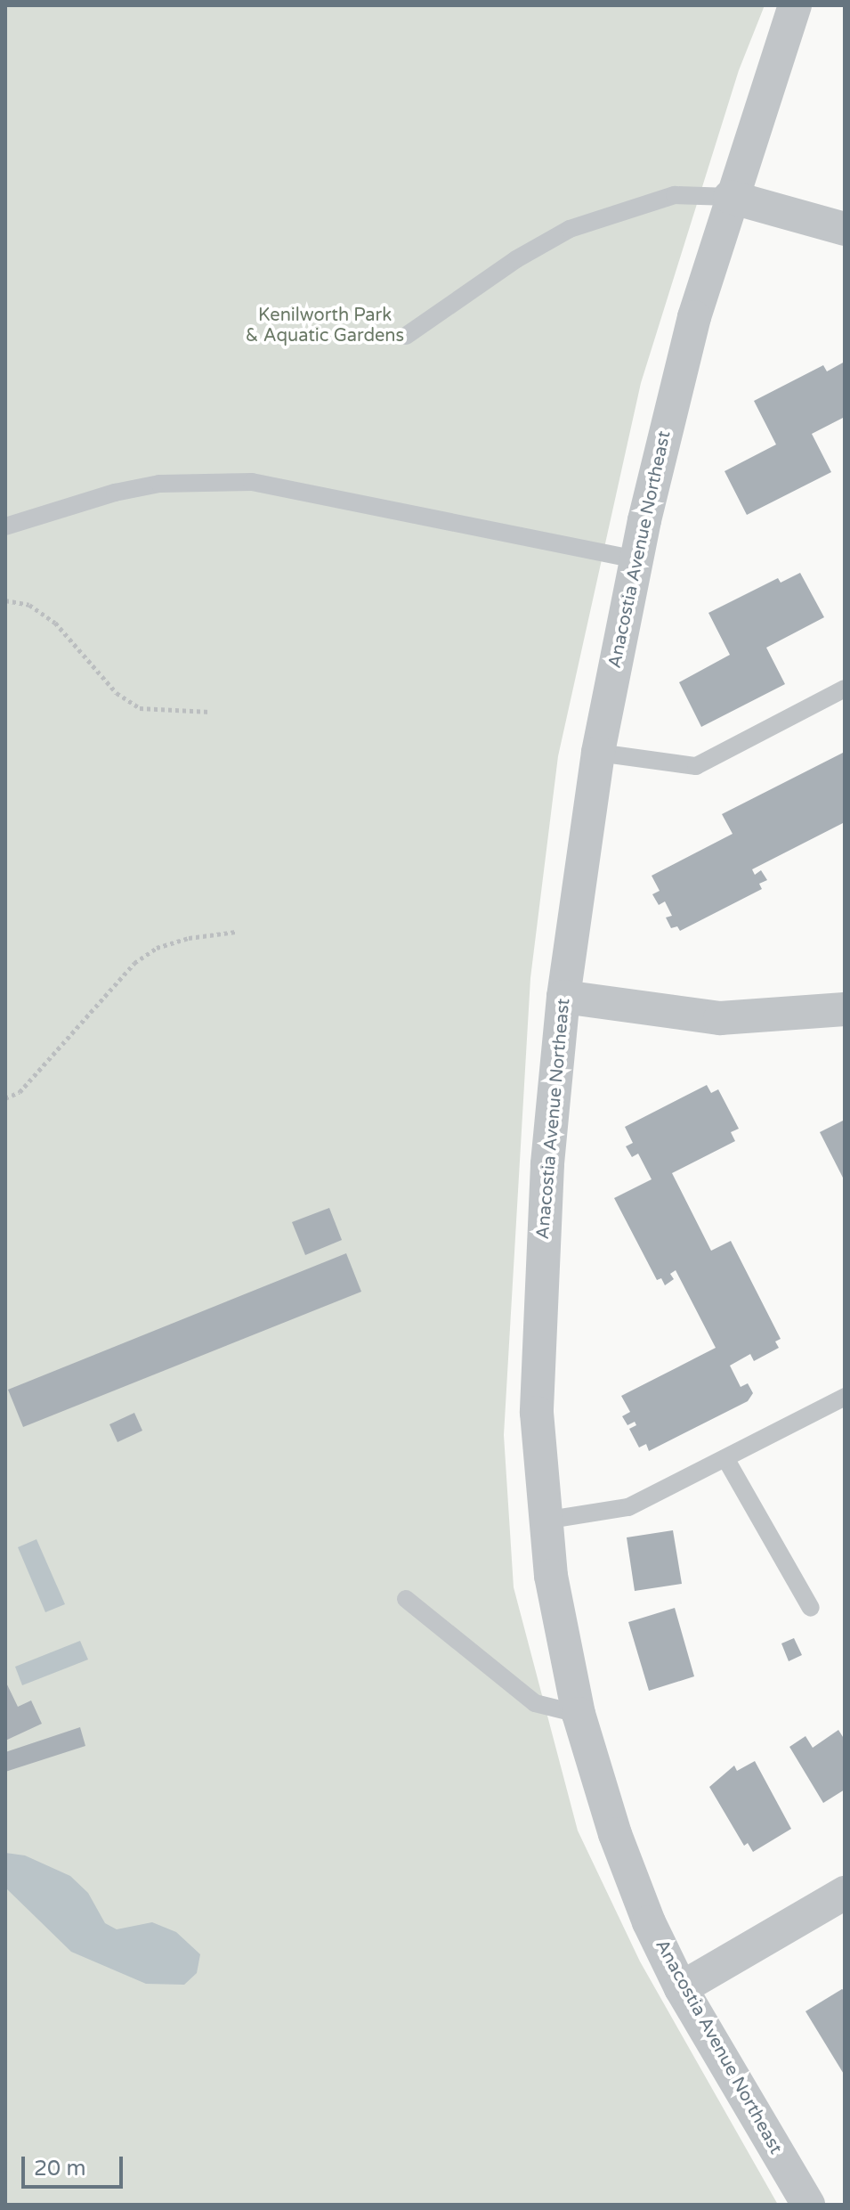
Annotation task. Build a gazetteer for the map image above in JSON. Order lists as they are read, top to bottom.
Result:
{
  "streets": {
    "street": ["Anacostia Avenue Northeast"]
  },
  "parks": ["Kenilworth Park & Aquatic Gardens"],
  "scale_bar": "20 m"
}
